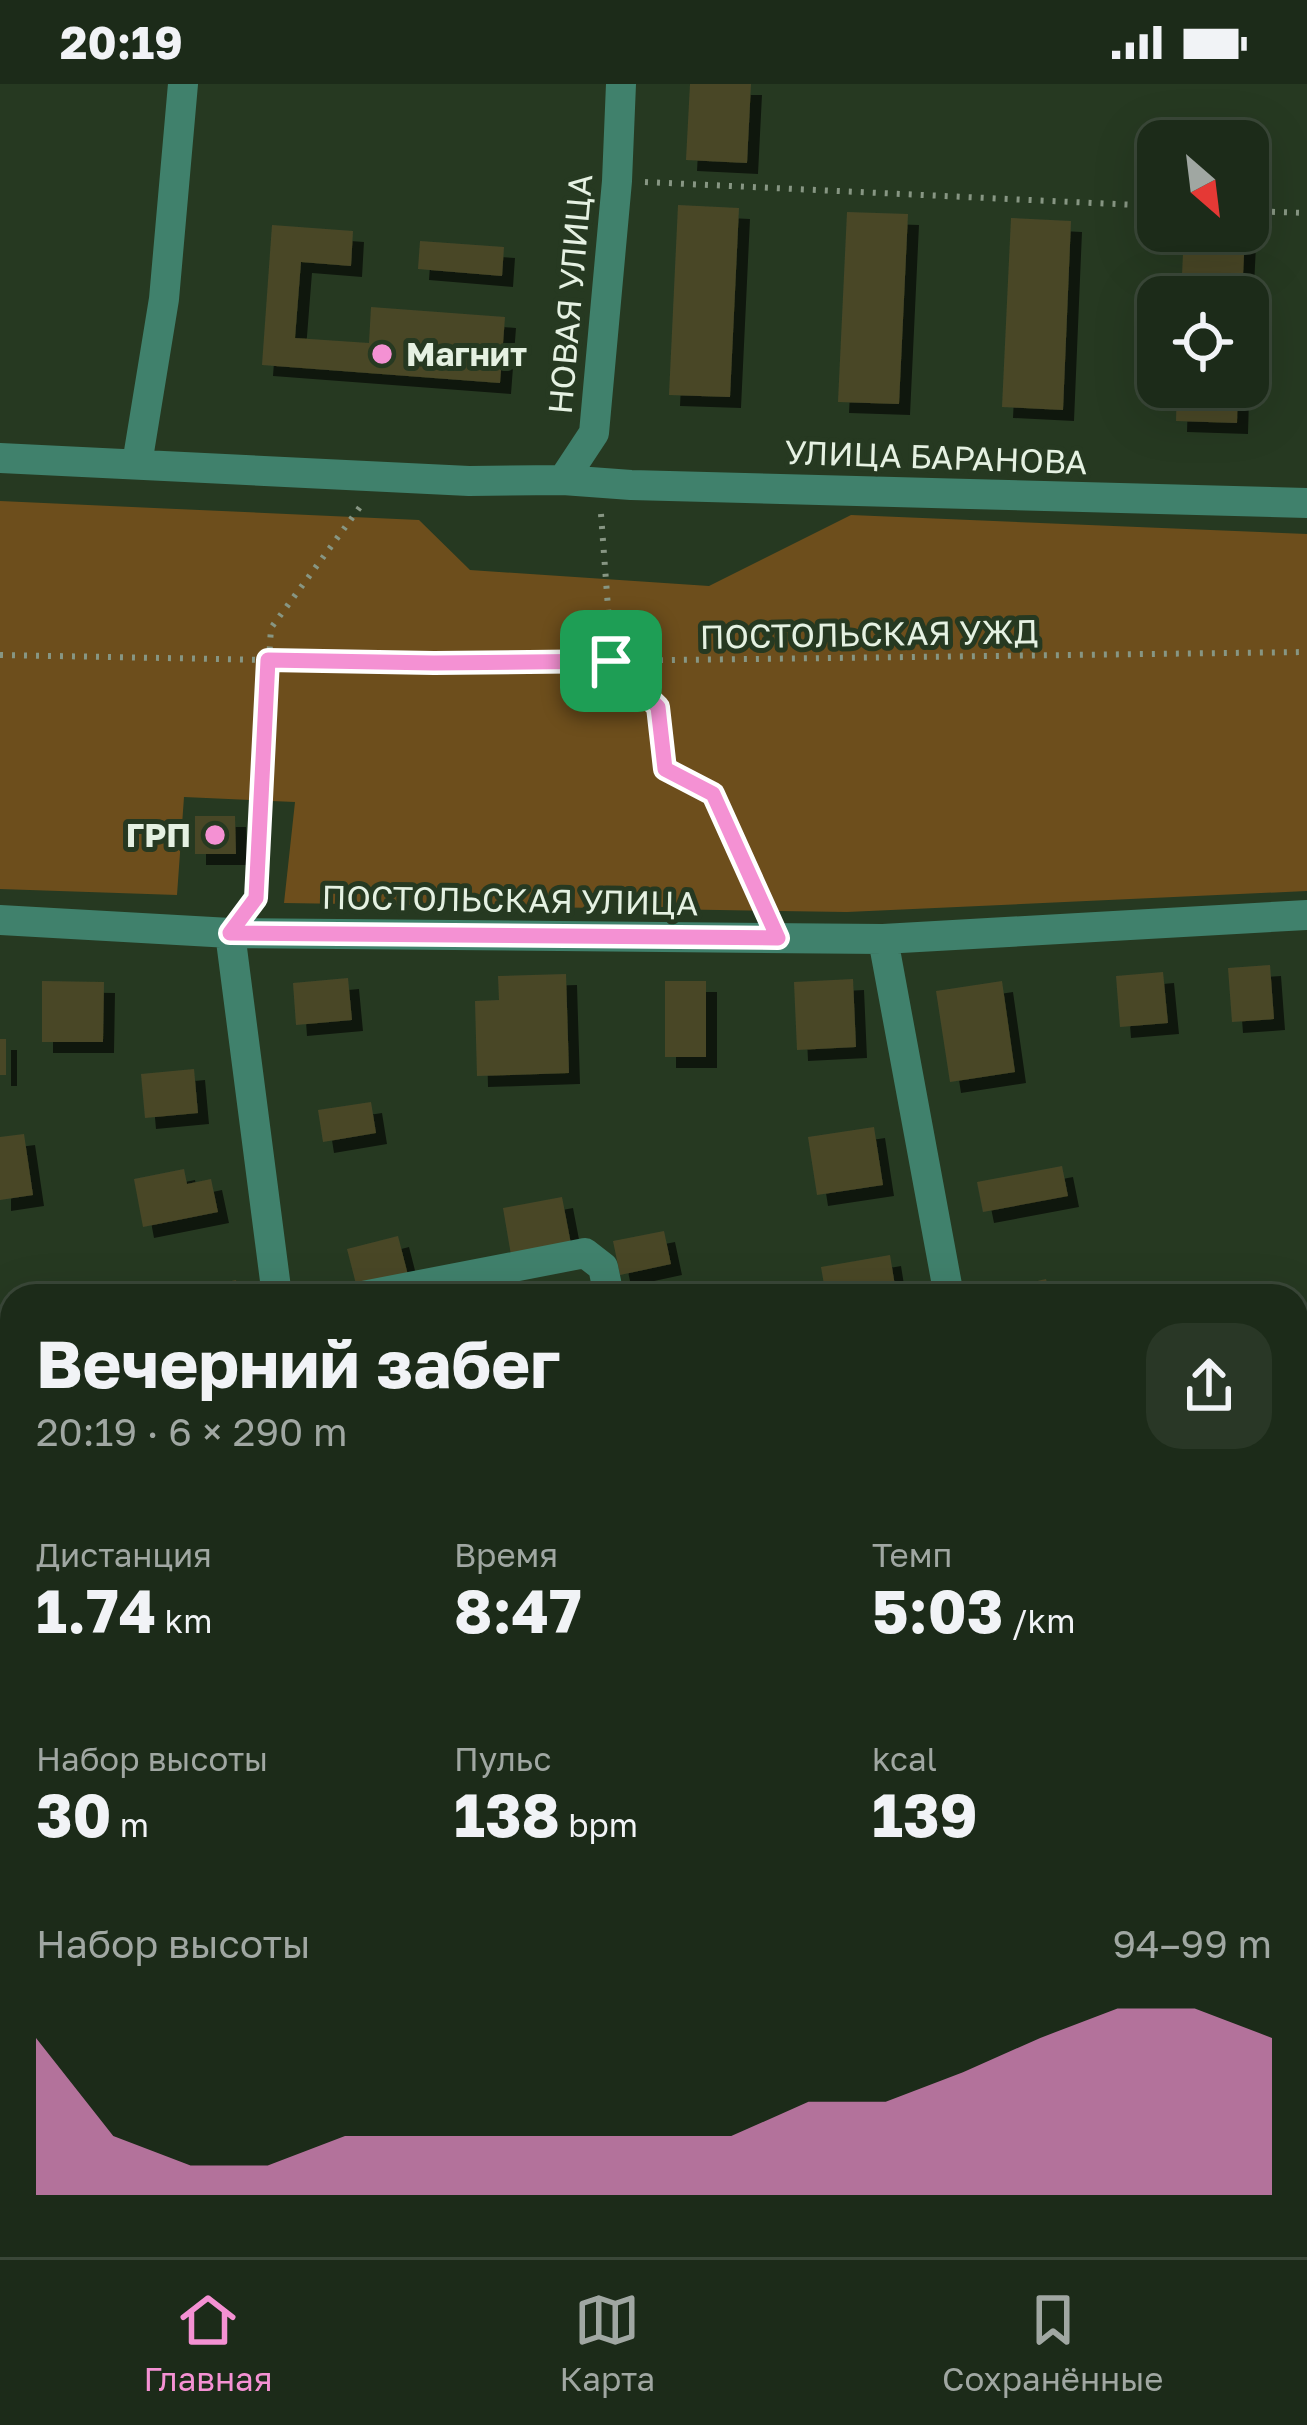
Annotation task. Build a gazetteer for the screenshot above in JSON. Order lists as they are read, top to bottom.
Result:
{
  "streets": {
    "street": ["НОВАЯ УЛИЦА", "УЛИЦА БАРАНОВА", "ПОСТОЛЬСКАЯ УЛИЦА"],
    "path": ["ПОСТОЛЬСКАЯ УЖД"]
  },
  "crossings": [
    ["НОВАЯ УЛИЦА", "УЛИЦА БАРАНОВА"]
  ],
  "places": ["Магнит", "ГРП"],
  "north": "bottom right",
  "page": {
    "status": "20:19",
    "heading": ["Вечерний забег", "20:19 · 6 × 290 m"],
    "stats": [
      ["Дистанция", "1.74 km"],
      ["Время", "8:47"],
      ["Темп", "5:03 /km"],
      ["Набор высоты", "30 m"],
      ["Пульс", "138 bpm"],
      ["kcal", "139"]
    ],
    "chart": ["Набор высоты", "94–99 m"],
    "tabs": ["Главная", "Карта", "Сохранённые"]
  }
}
